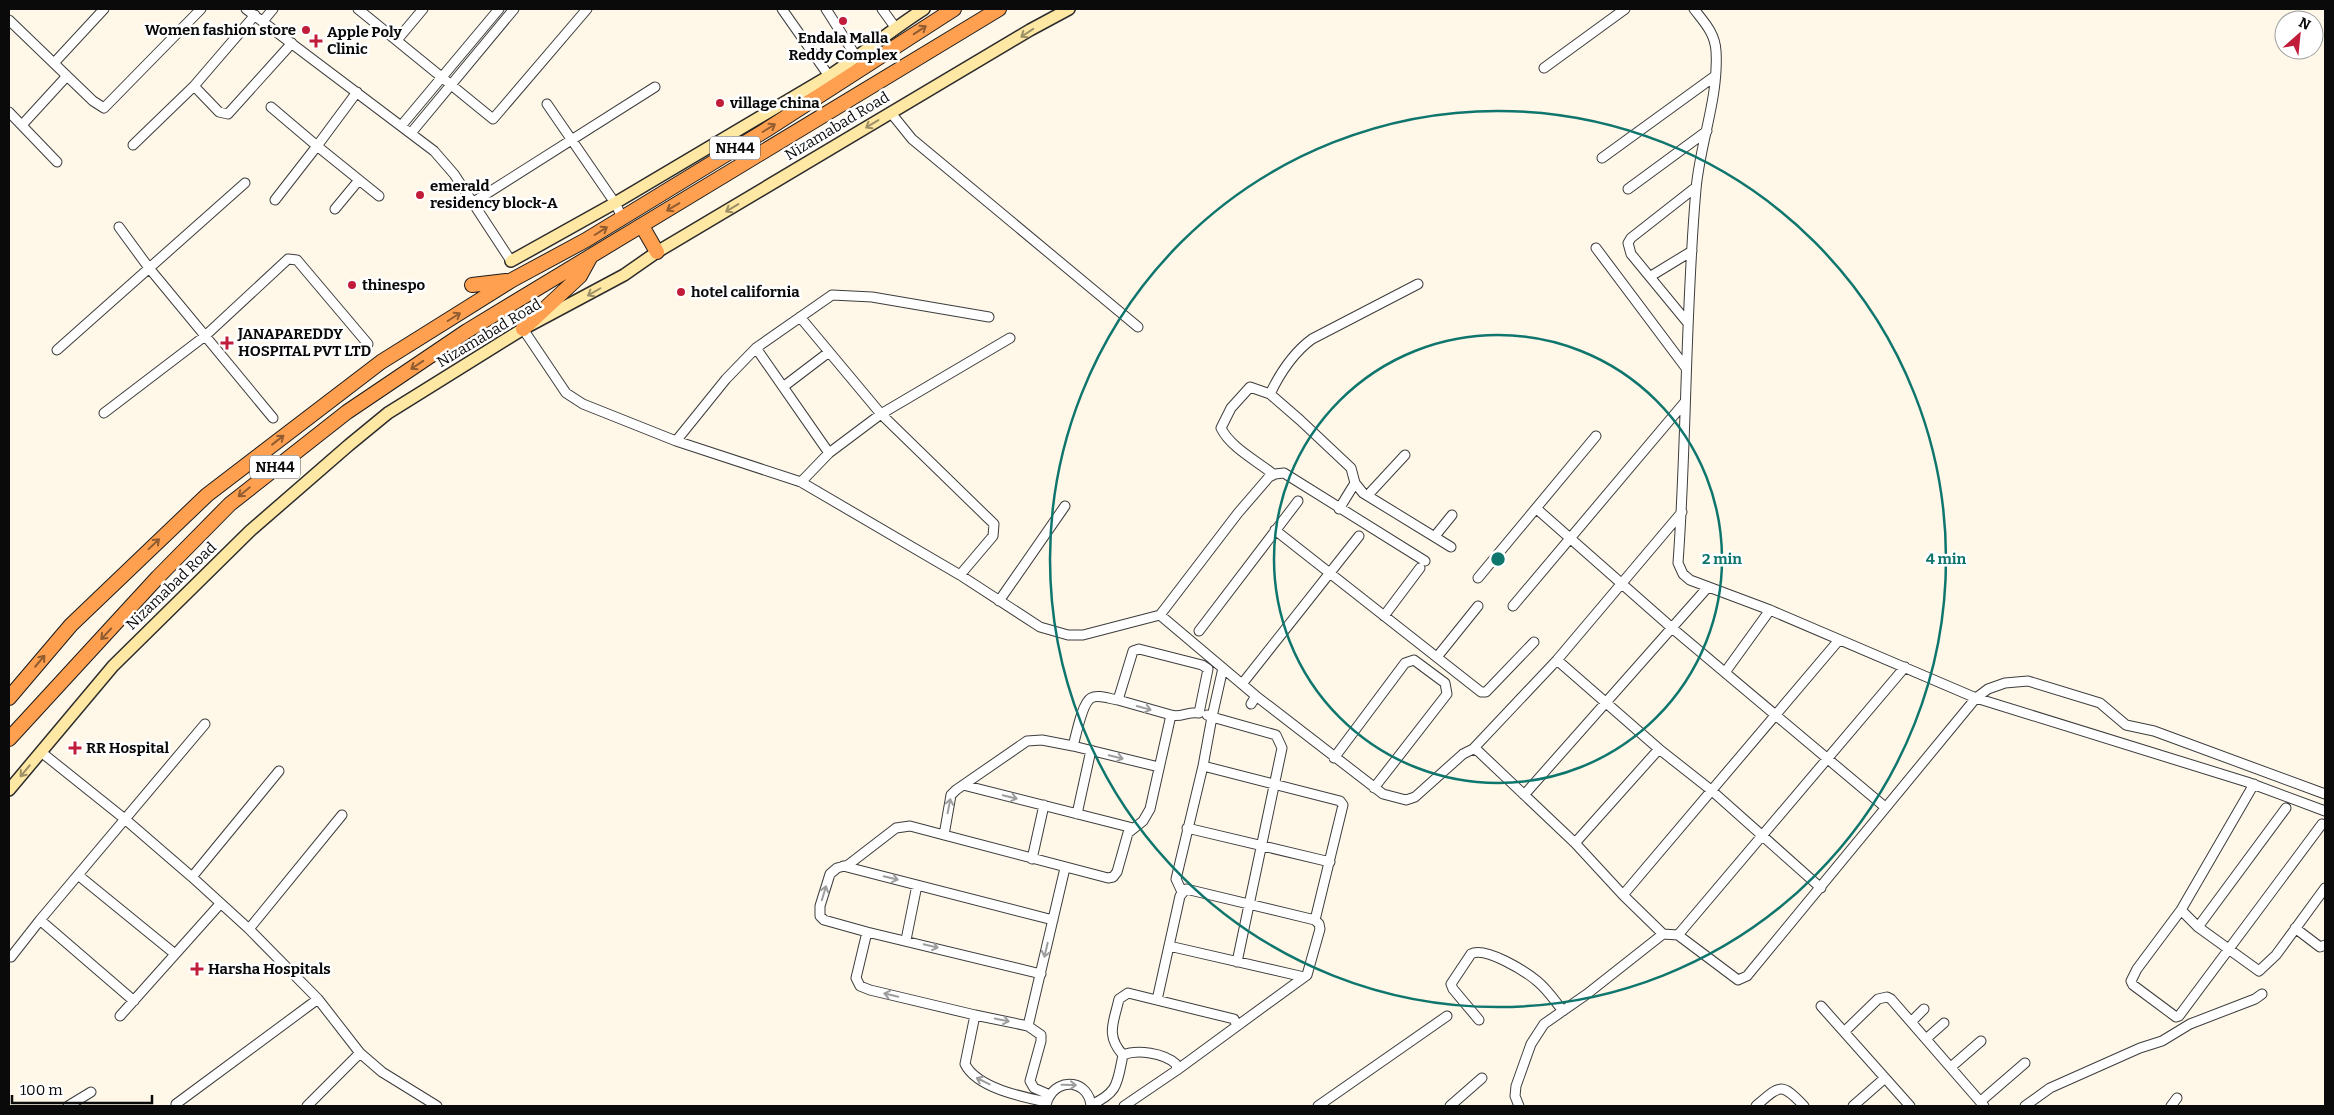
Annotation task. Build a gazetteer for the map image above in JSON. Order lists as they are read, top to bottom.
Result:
{
  "streets": {
    "highway": ["Nizamabad Road", "NH44"]
  },
  "places": {
    "other": [
      "Endala Malla Reddy Complex",
      "Women fashion store",
      "village china",
      "emerald residency block-A",
      "thinespo",
      "hotel california"
    ],
    "health": [
      "Apple Poly Clinic",
      "JANAPAREDDY HOSPITAL PVT LTD",
      "RR Hospital",
      "Harsha Hospitals"
    ]
  },
  "scale_bar": "100 m",
  "north": "top right",
  "rings": ["2 min", "4 min"]
}
